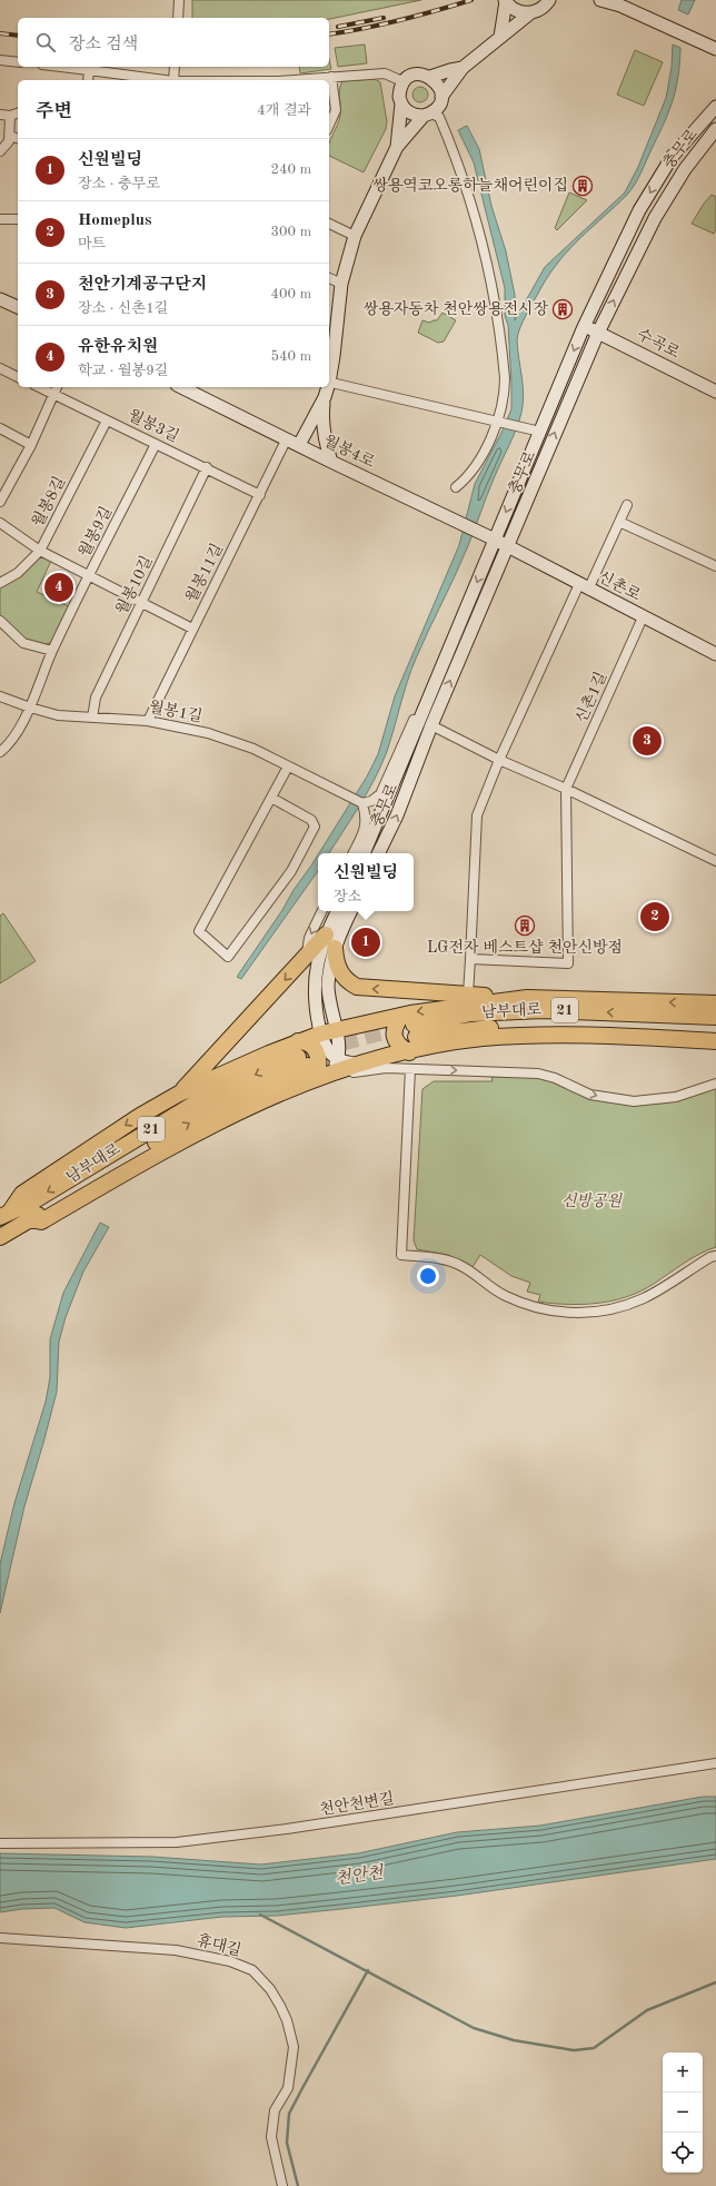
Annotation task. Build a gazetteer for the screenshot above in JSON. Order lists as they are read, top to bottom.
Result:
{
  "streets": {
    "highway": ["21", "남부대로"],
    "main road": [
      "충무로",
      "수곡로",
      "월봉4로",
      "신촌로"
    ],
    "street": [
      "월봉3길",
      "월봉8길",
      "월봉9길",
      "월봉11길",
      "월봉10길",
      "신촌1길",
      "월봉1길",
      "천안천변길",
      "휴대길"
    ]
  },
  "crossings": [
    ["충무로", "수곡로"],
    ["충무로", "월봉4로"],
    ["충무로", "신촌로"],
    ["월봉3길", "월봉8길"],
    ["월봉3길", "월봉9길"],
    ["월봉3길", "월봉11길"],
    ["월봉3길", "월봉10길"],
    ["월봉4로", "월봉11길"],
    ["월봉4로", "신촌로"],
    ["월봉9길", "월봉1길"],
    ["월봉11길", "월봉1길"],
    ["월봉10길", "월봉1길"],
    ["신촌로", "신촌1길"]
  ],
  "water": ["천안천"],
  "parks": ["신방공원"],
  "places": {
    "building": ["쌍용역코오롱하늘채어린이집", "쌍용자동차 천안쌍용전시장", "LG전자 베스트샵 천안신방점"]
  },
  "page": {
    "search": "장소 검색",
    "heading": ["주변", "4개 결과"],
    "list": [
      {
        "mark": "1",
        "name": "신원빌딩",
        "note": "장소 · 충무로",
        "value": "240 m"
      },
      {
        "mark": "2",
        "name": "Homeplus",
        "note": "마트",
        "value": "300 m"
      },
      {
        "mark": "3",
        "name": "천안기계공구단지",
        "note": "장소 · 신촌1길",
        "value": "400 m"
      },
      {
        "mark": "4",
        "name": "유한유치원",
        "note": "학교 · 월봉9길",
        "value": "540 m"
      }
    ],
    "pins": [
      "4",
      "3",
      "2",
      "1"
    ],
    "popup": ["신원빌딩", "장소"],
    "map_buttons": ["+", "−"]
  }
}
